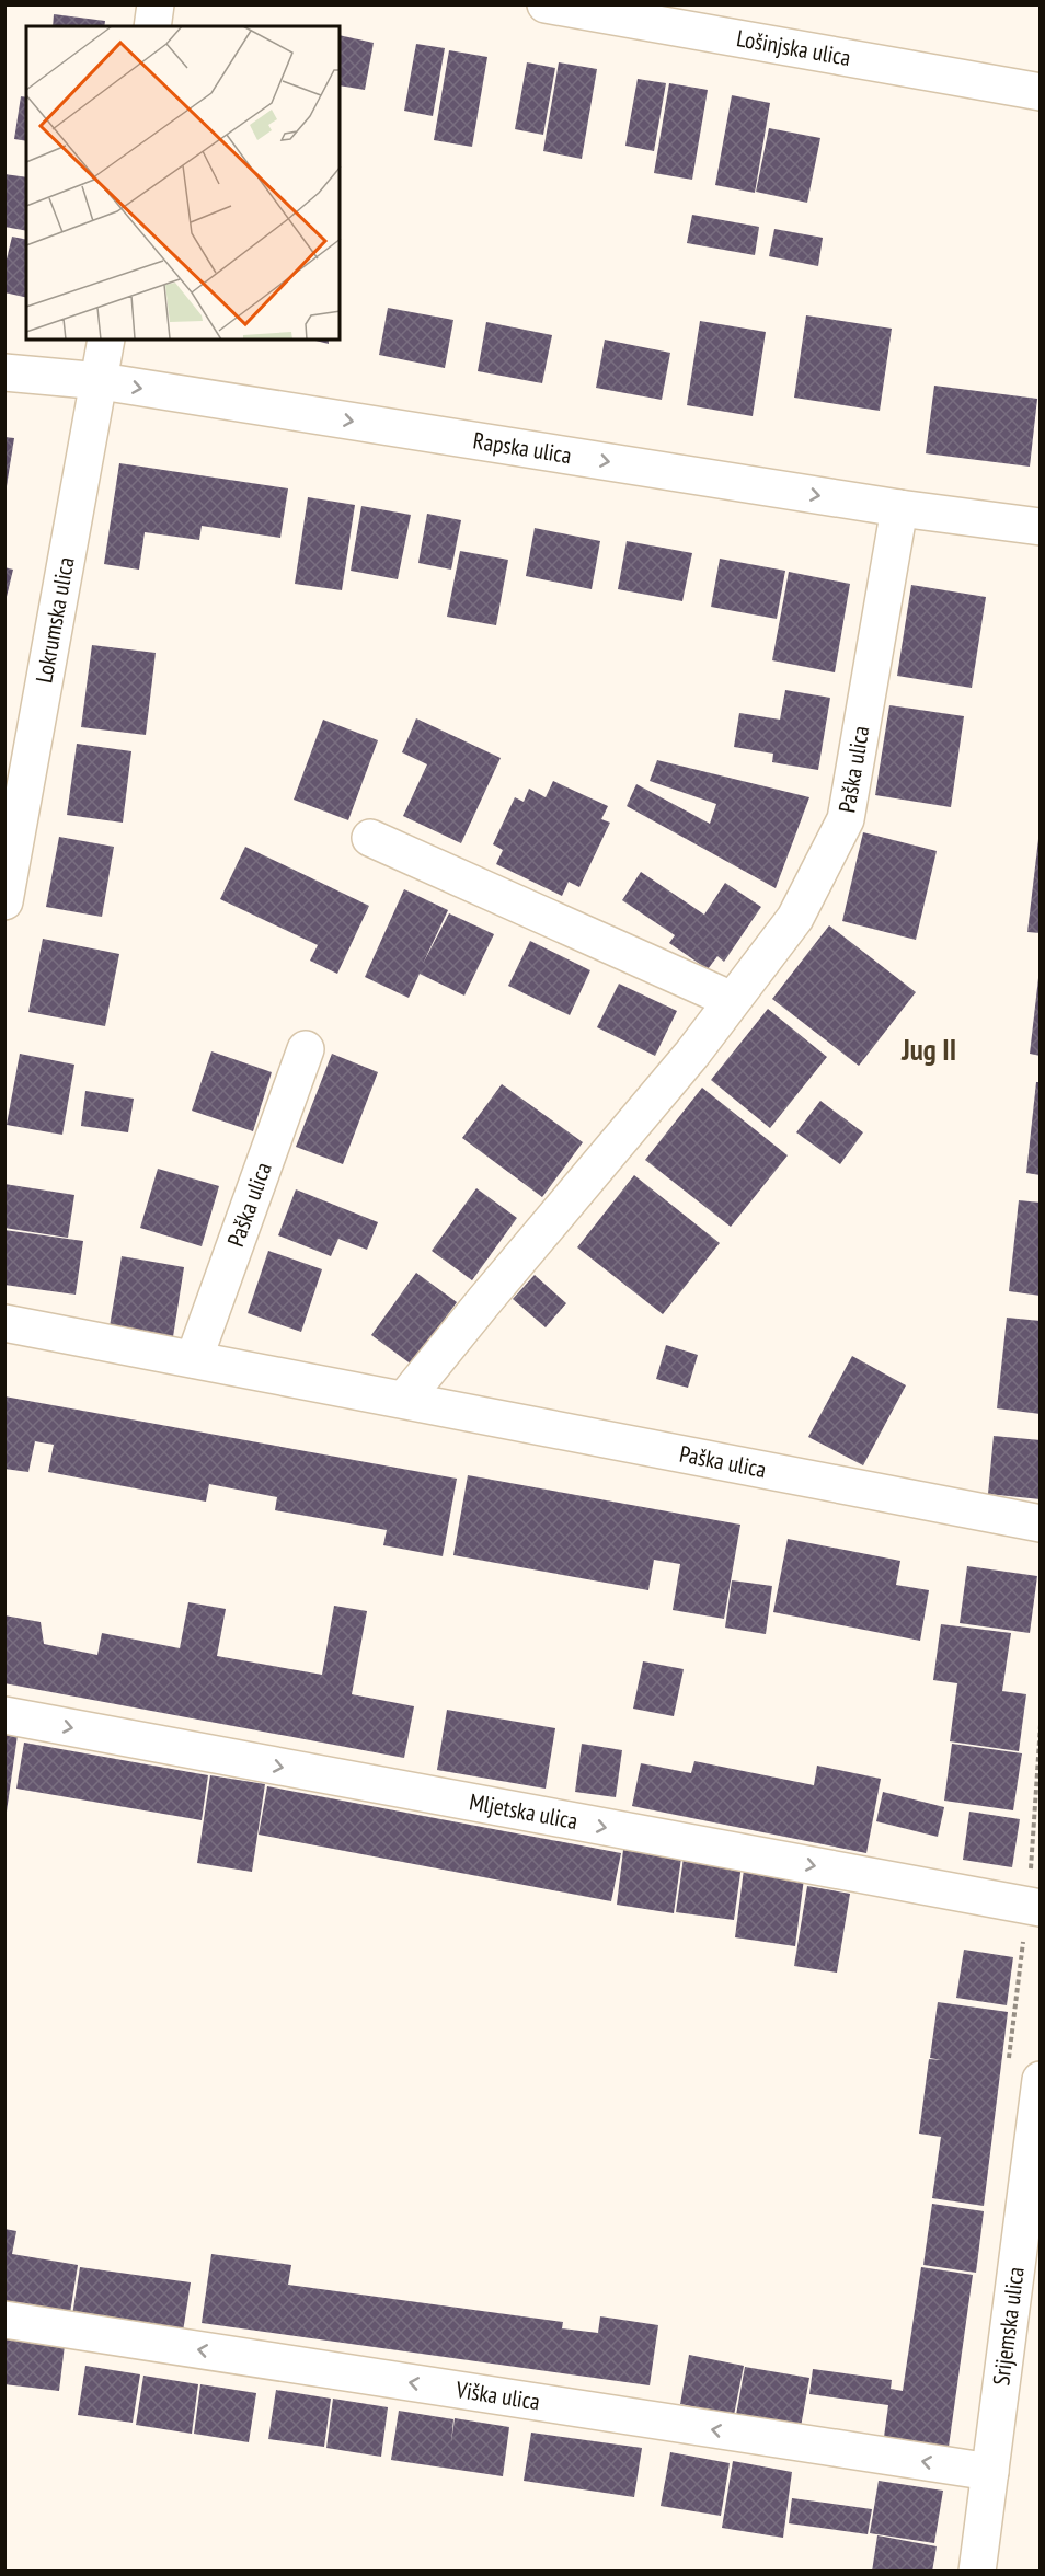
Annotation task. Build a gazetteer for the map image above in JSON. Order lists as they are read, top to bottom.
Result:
{
  "streets": {
    "street": [
      "Lošinjska ulica",
      "Rapska ulica",
      "Lokrumska ulica",
      "Paška ulica",
      "Mljetska ulica",
      "Srijemska ulica",
      "Viška ulica"
    ]
  },
  "crossings": [
    ["Rapska ulica", "Lokrumska ulica"],
    ["Rapska ulica", "Paška ulica"],
    ["Srijemska ulica", "Viška ulica"]
  ],
  "one_way": ["Rapska ulica", "Mljetska ulica", "Viška ulica"],
  "districts": ["Jug II"]
}
